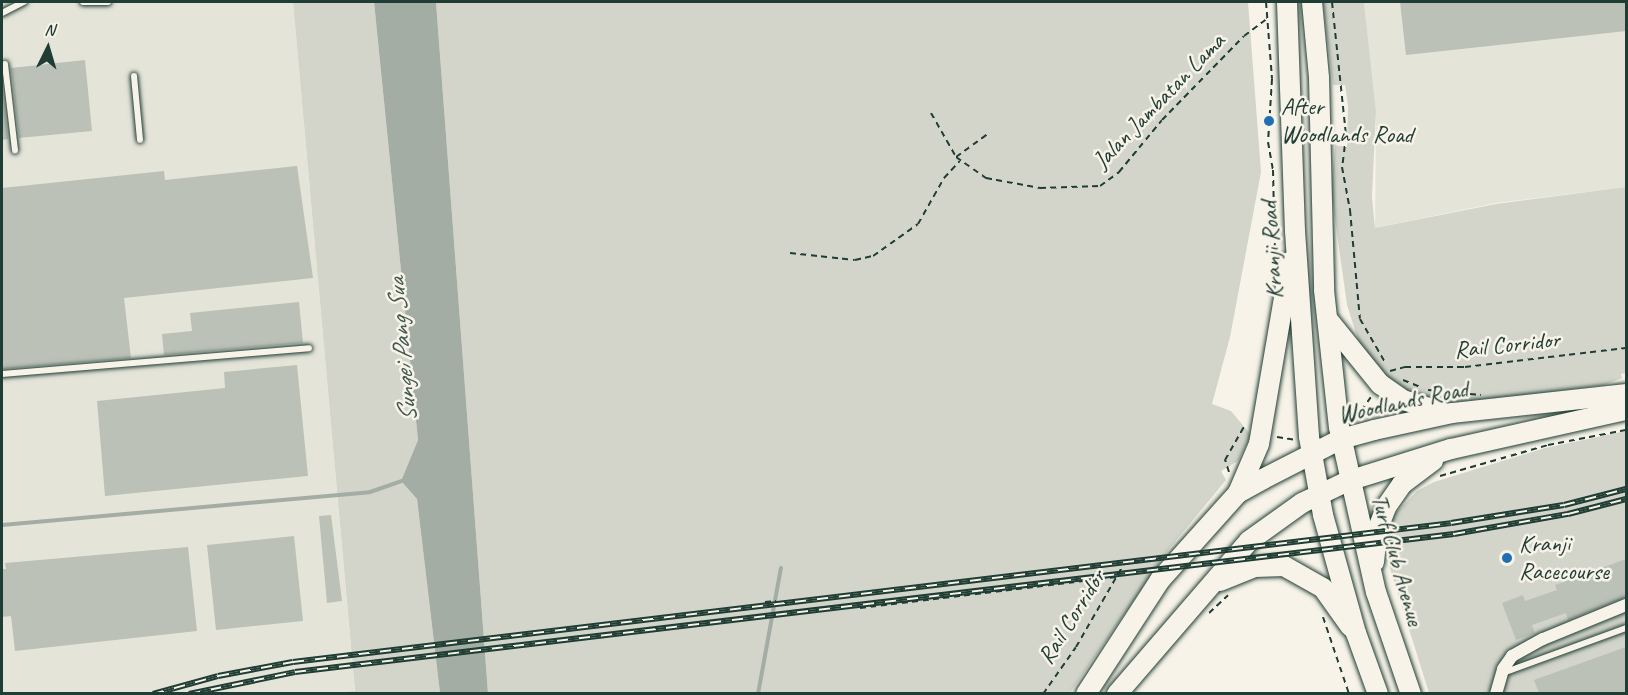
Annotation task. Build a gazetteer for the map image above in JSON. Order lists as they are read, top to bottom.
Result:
{
  "streets": {
    "main road": ["Kranji Road", "Woodlands Road", "Turf Club Avenue"],
    "path": ["Jalan Jambatan Lama", "Rail Corridor"]
  },
  "crossings": [
    ["Kranji Road", "Woodlands Road"],
    ["Kranji Road", "Turf Club Avenue"],
    ["Woodlands Road", "Turf Club Avenue"]
  ],
  "water": ["Sungei Pang Sua"],
  "places": ["After Woodlands Road", "Kranji Racecourse"],
  "north": "top"
}
